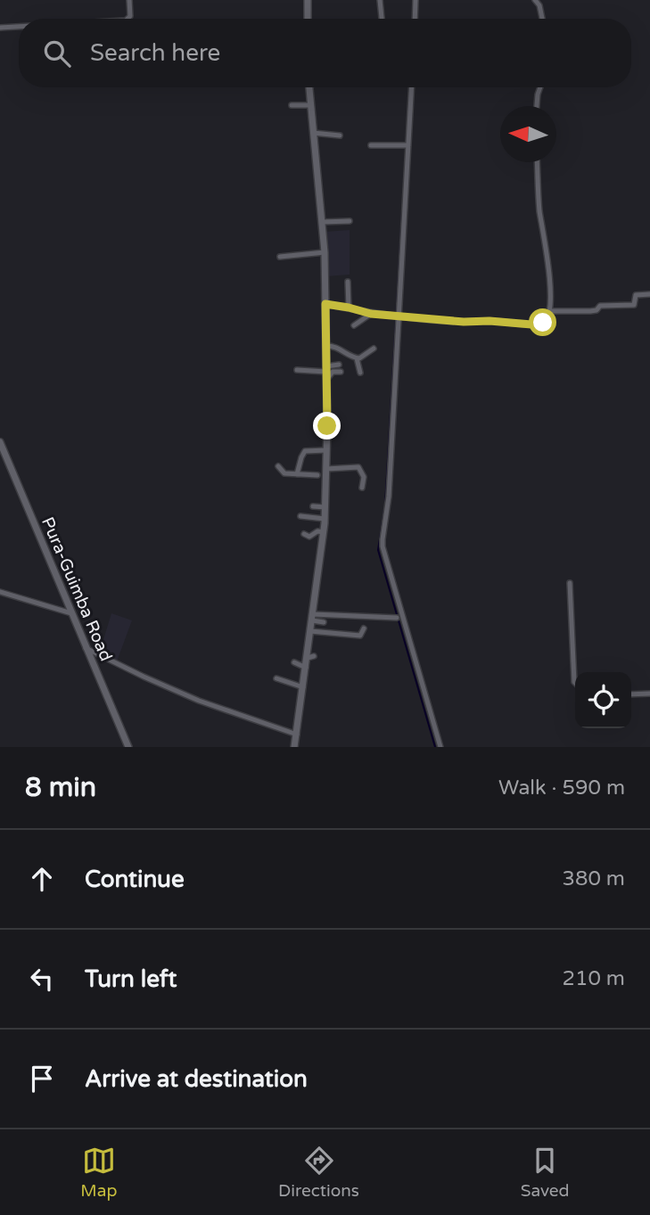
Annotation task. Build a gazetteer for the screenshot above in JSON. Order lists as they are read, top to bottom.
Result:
{
  "streets": {
    "street": ["Pura-Guimba Road"]
  },
  "north": "left",
  "page": {
    "search": "Search here",
    "heading": ["8 min", "Walk · 590 m"],
    "list": [
      ["Continue", "380 m"],
      ["Turn left", "210 m"],
      "Arrive at destination"
    ],
    "nav": ["Map", "Directions", "Saved"]
  }
}
